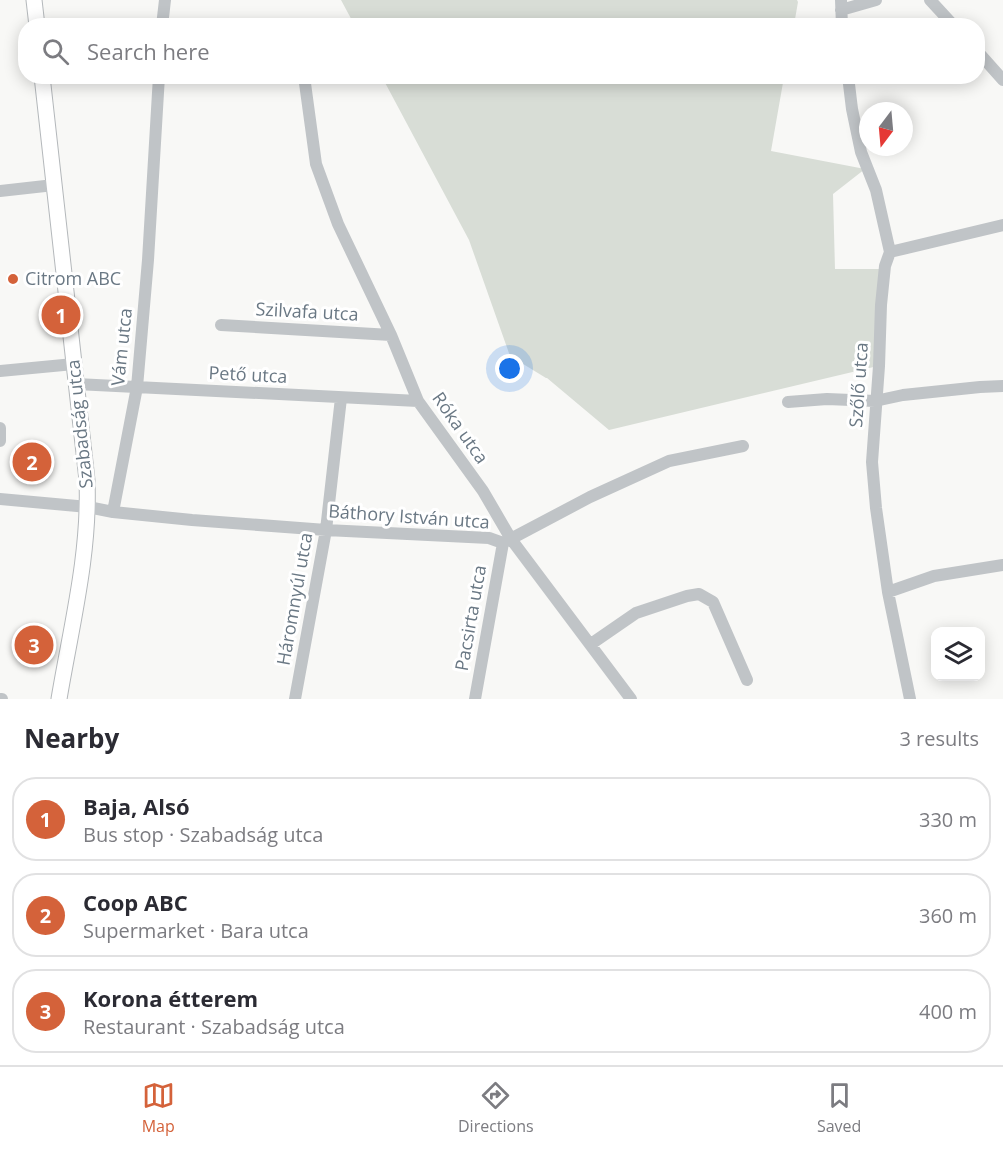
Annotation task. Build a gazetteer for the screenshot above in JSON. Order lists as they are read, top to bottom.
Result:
{
  "streets": {
    "main road": ["Szabadság utca"],
    "street": [
      "Szilvafa utca",
      "Vám utca",
      "Pető utca",
      "Szőlő utca",
      "Róka utca",
      "Báthory István utca",
      "Háromnyúl utca",
      "Pacsirta utca"
    ]
  },
  "crossings": [
    ["Szilvafa utca", "Róka utca"],
    ["Vám utca", "Pető utca"],
    ["Vám utca", "Báthory István utca"],
    ["Pető utca", "Szabadság utca"],
    ["Pető utca", "Róka utca"],
    ["Pető utca", "Háromnyúl utca"],
    ["Szabadság utca", "Báthory István utca"],
    ["Róka utca", "Báthory István utca"],
    ["Róka utca", "Pacsirta utca"],
    ["Báthory István utca", "Háromnyúl utca"],
    ["Báthory István utca", "Pacsirta utca"]
  ],
  "places": ["Citrom ABC"],
  "north": "bottom",
  "page": {
    "search": "Search here",
    "pins": ["1", "2", "3"],
    "heading": ["Nearby", "3 results"],
    "list": [
      {
        "mark": "1",
        "name": "Baja, Alsó",
        "note": "Bus stop · Szabadság utca",
        "value": "330 m"
      },
      {
        "mark": "2",
        "name": "Coop ABC",
        "note": "Supermarket · Bara utca",
        "value": "360 m"
      },
      {
        "mark": "3",
        "name": "Korona étterem",
        "note": "Restaurant · Szabadság utca",
        "value": "400 m"
      }
    ],
    "nav": ["Map", "Directions", "Saved"]
  }
}
